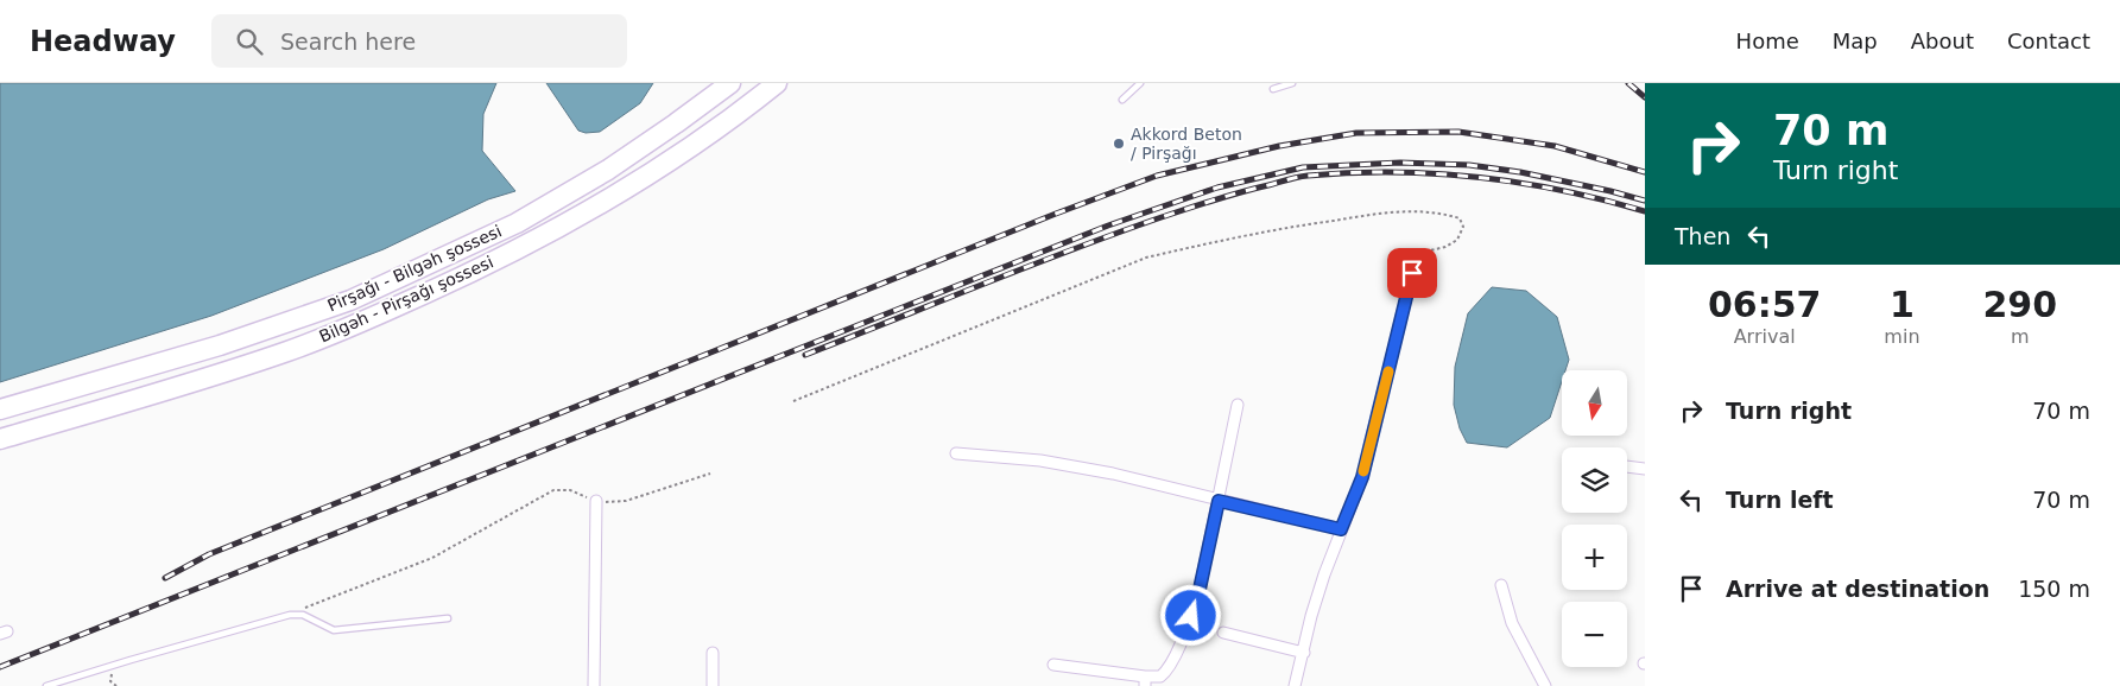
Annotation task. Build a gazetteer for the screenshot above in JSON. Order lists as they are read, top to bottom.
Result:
{
  "streets": {
    "highway": ["Pirşağı - Bilgəh şossesi", "Bilgəh - Pirşağı şossesi"]
  },
  "places": ["Akkord Beton / Pirşağı"],
  "north": "bottom",
  "page": {
    "header": "Headway",
    "search": "Search here",
    "nav": [
      "Home",
      "Map",
      "About",
      "Contact"
    ],
    "turn": ["70 m", "Turn right"],
    "then": "Then",
    "eta": [
      "06:57",
      "Arrival",
      "1",
      "min",
      "290",
      "m"
    ],
    "list": [
      {
        "name": "Turn right",
        "value": "70 m"
      },
      {
        "name": "Turn left",
        "value": "70 m"
      },
      {
        "name": "Arrive at destination",
        "value": "150 m"
      }
    ],
    "map_buttons": ["+", "−"]
  }
}
